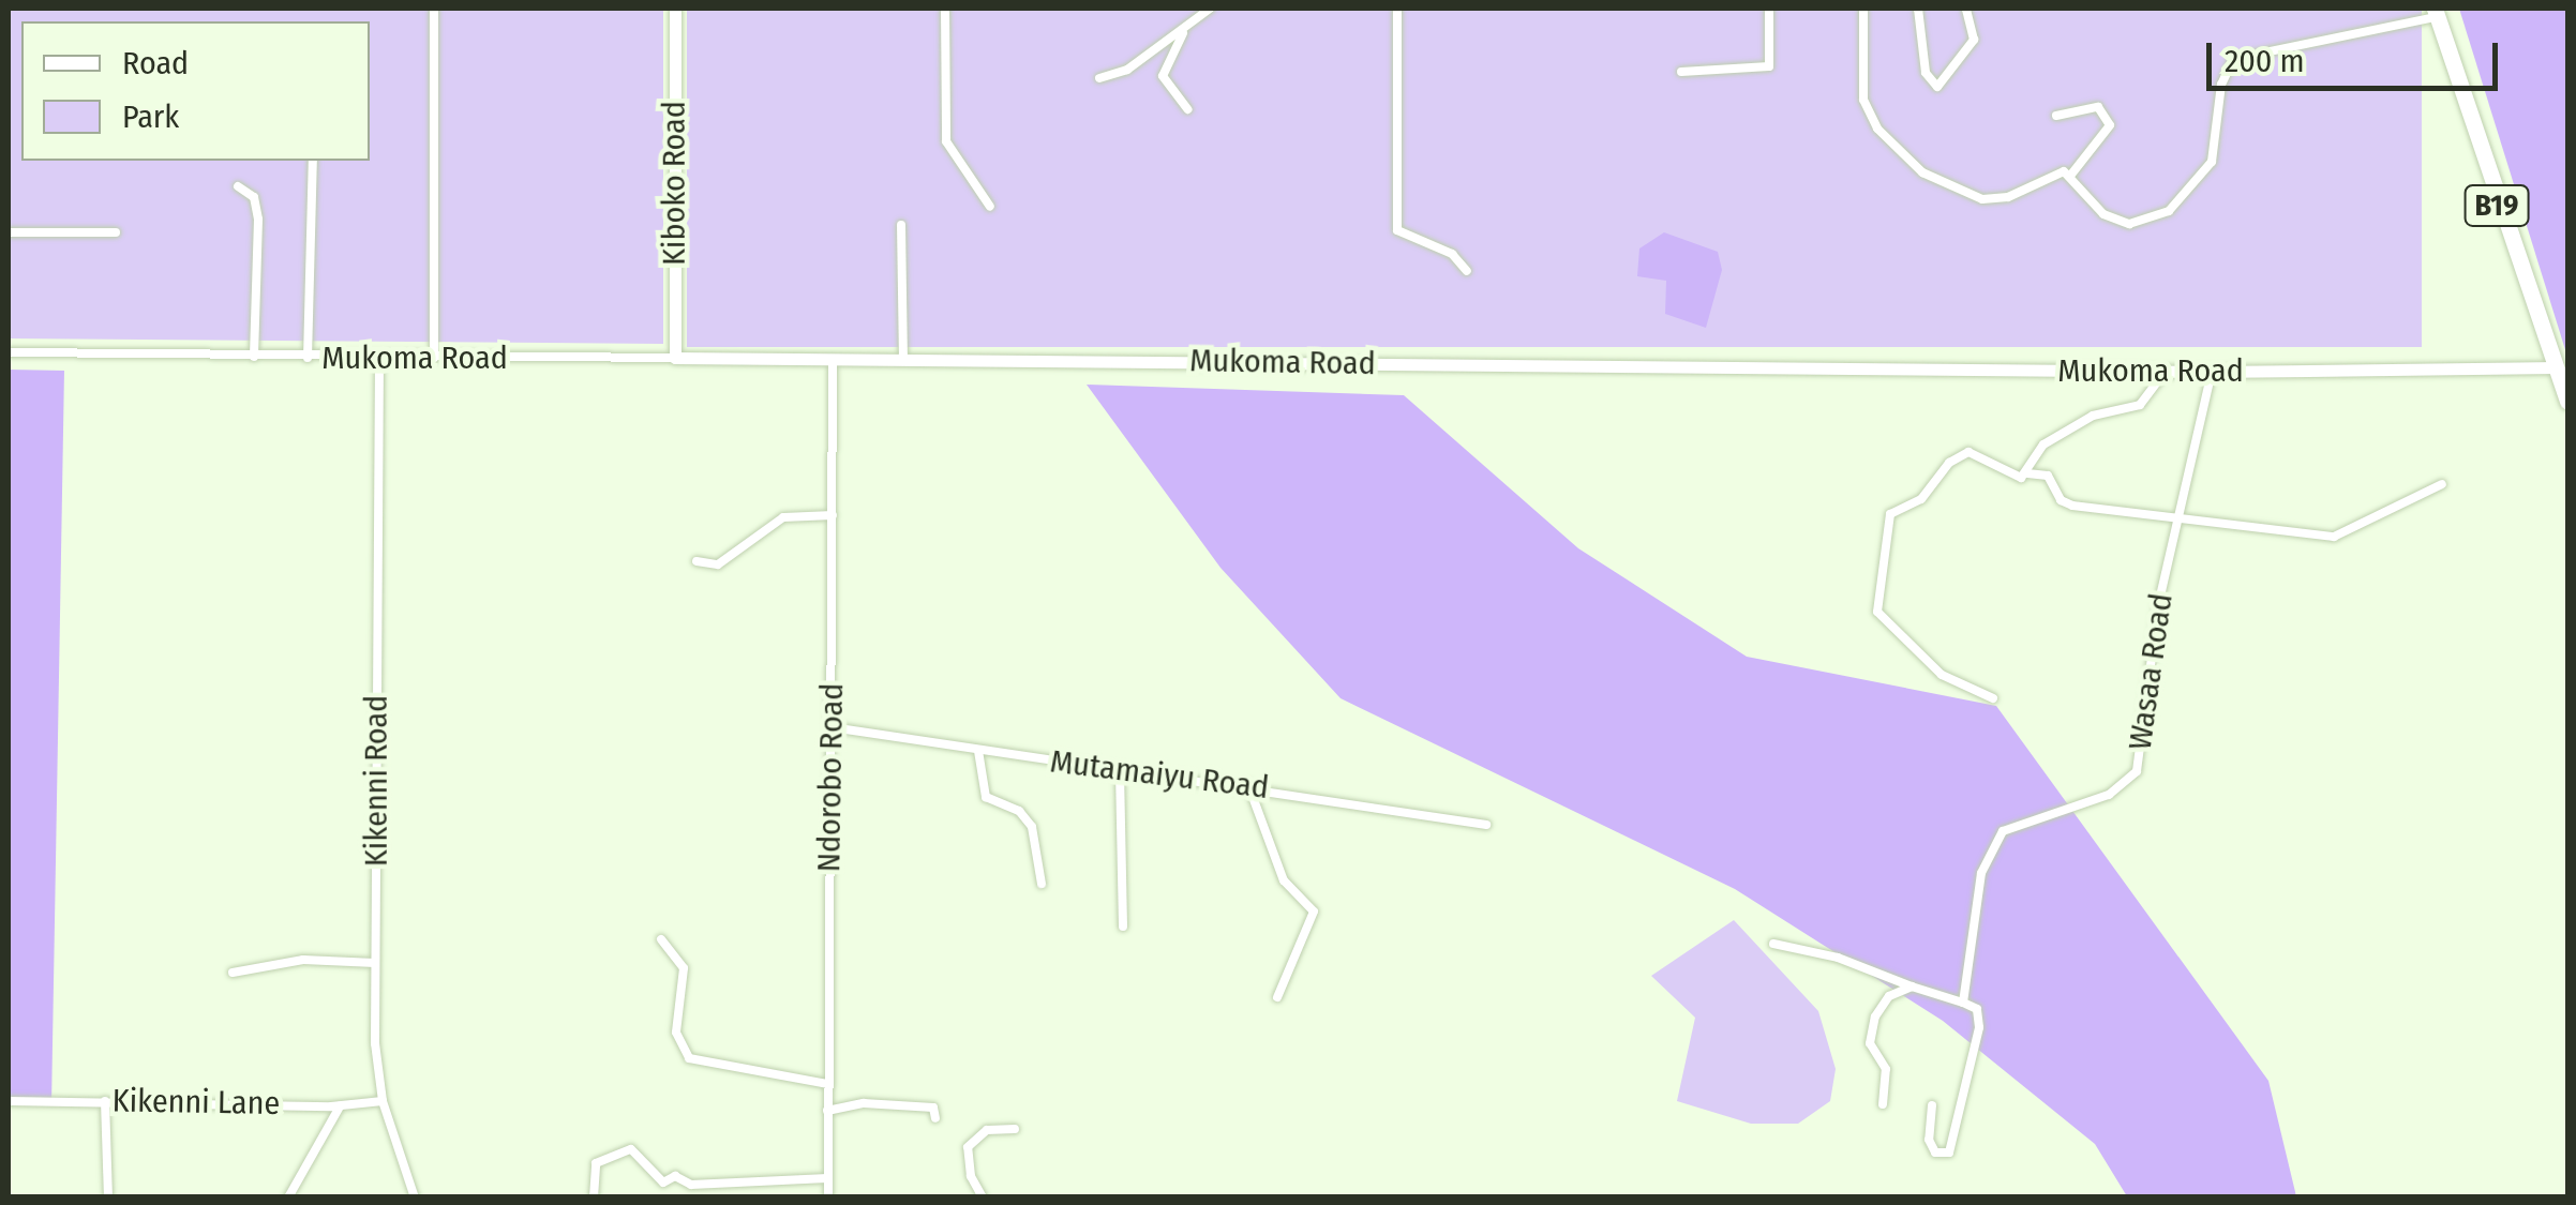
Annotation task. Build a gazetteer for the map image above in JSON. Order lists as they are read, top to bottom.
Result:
{
  "streets": {
    "highway": ["B19"],
    "street": [
      "Kiboko Road",
      "Mukoma Road",
      "Wasaa Road",
      "Mutamaiyu Road",
      "Ndorobo Road",
      "Kikenni Road",
      "Kikenni Lane"
    ]
  },
  "crossings": [
    ["Kiboko Road", "Mukoma Road"],
    ["B19", "Mukoma Road"],
    ["Mukoma Road", "Wasaa Road"],
    ["Mukoma Road", "Ndorobo Road"],
    ["Mukoma Road", "Kikenni Road"],
    ["Mutamaiyu Road", "Ndorobo Road"],
    ["Kikenni Road", "Kikenni Lane"]
  ],
  "legend": ["Road", "Park"],
  "scale_bar": "200 m"
}
